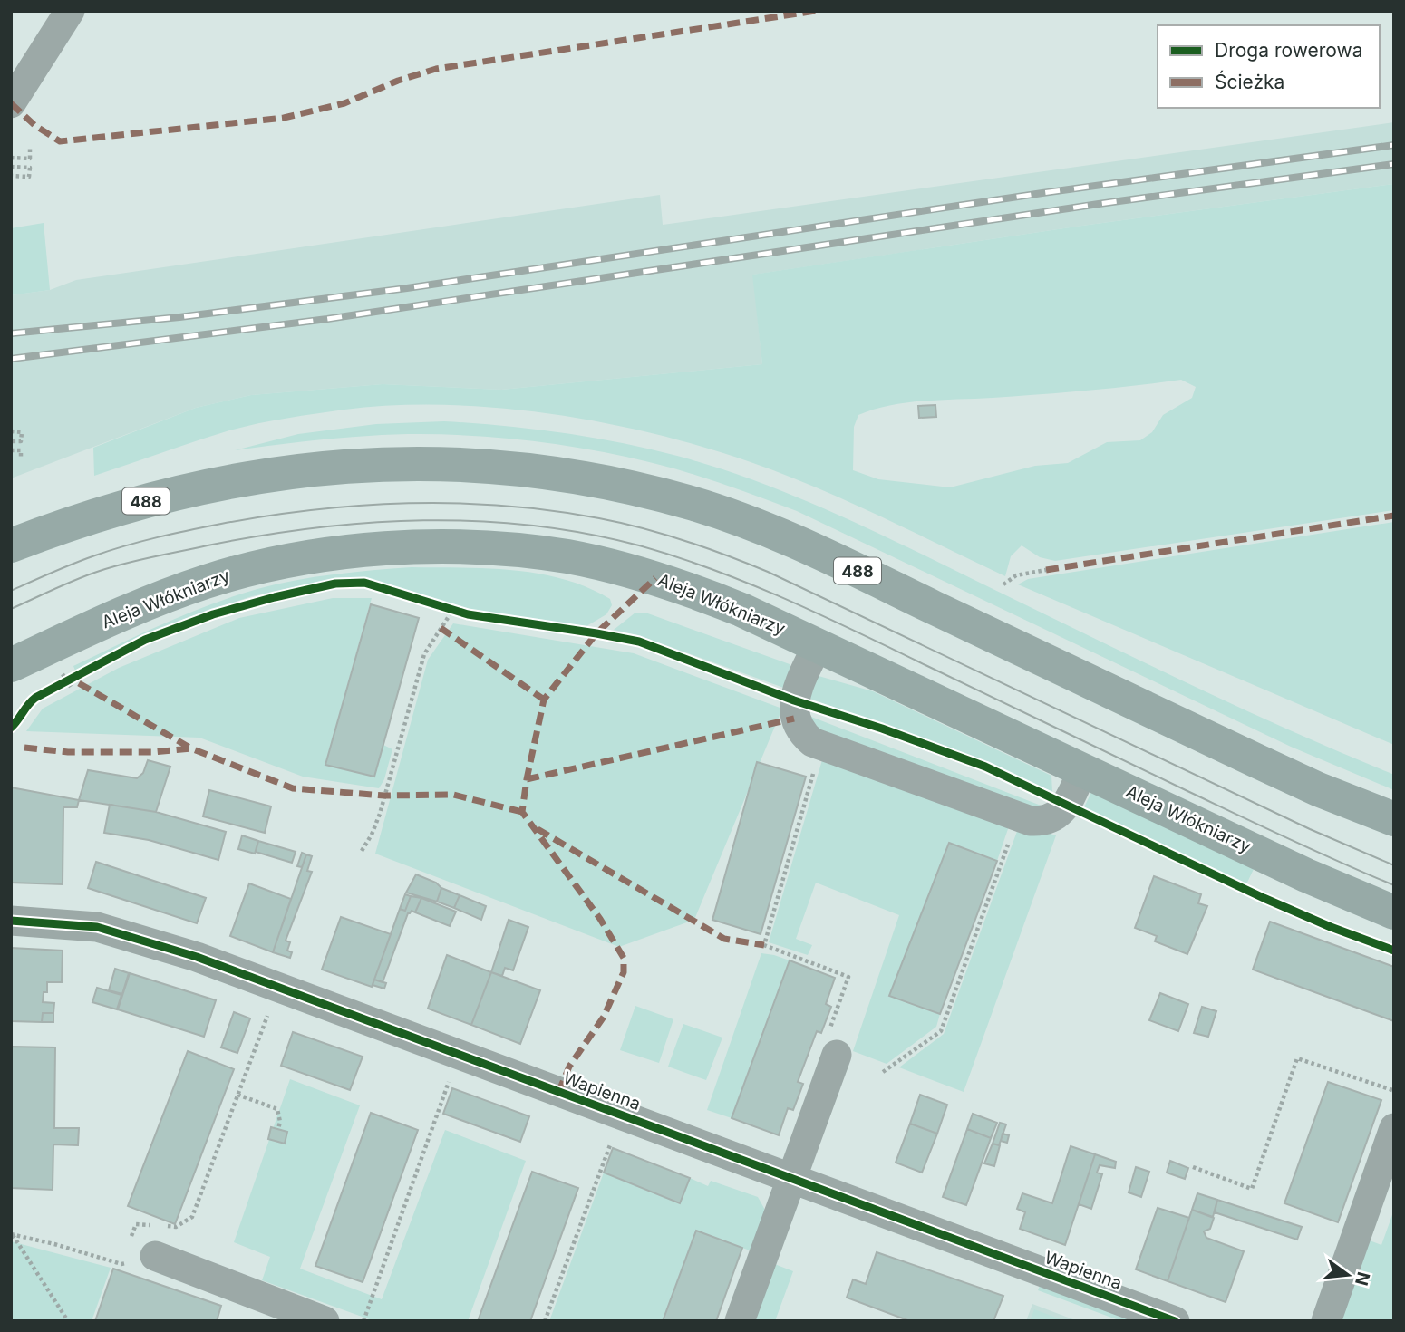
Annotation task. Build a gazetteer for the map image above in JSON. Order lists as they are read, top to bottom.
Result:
{
  "streets": {
    "main road": ["488", "Aleja Włókniarzy"],
    "street": ["Wapienna"]
  },
  "legend": ["Droga rowerowa", "Ścieżka"],
  "north": "right"
}
